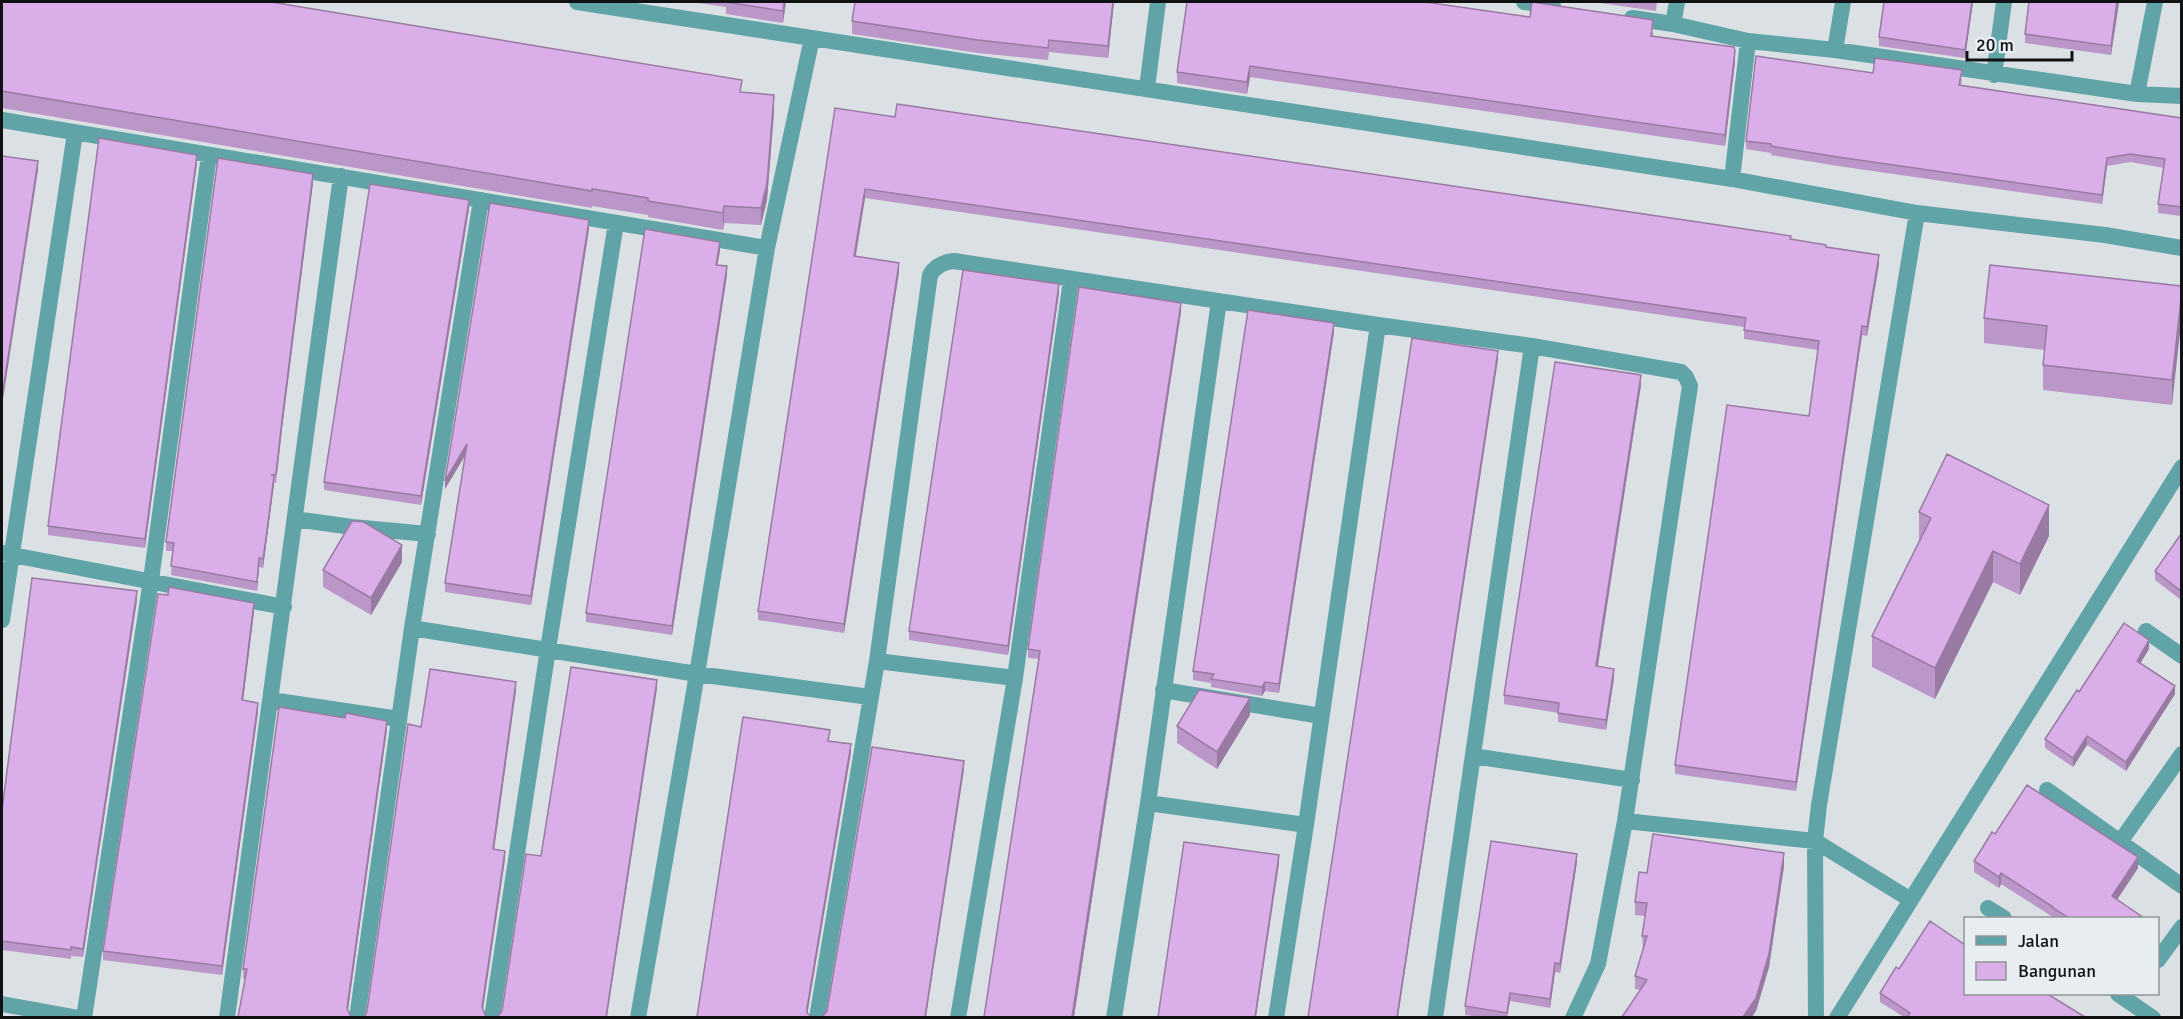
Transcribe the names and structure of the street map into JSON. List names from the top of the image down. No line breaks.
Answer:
{"legend":["Jalan","Bangunan"],"scale_bar":"20 m"}
